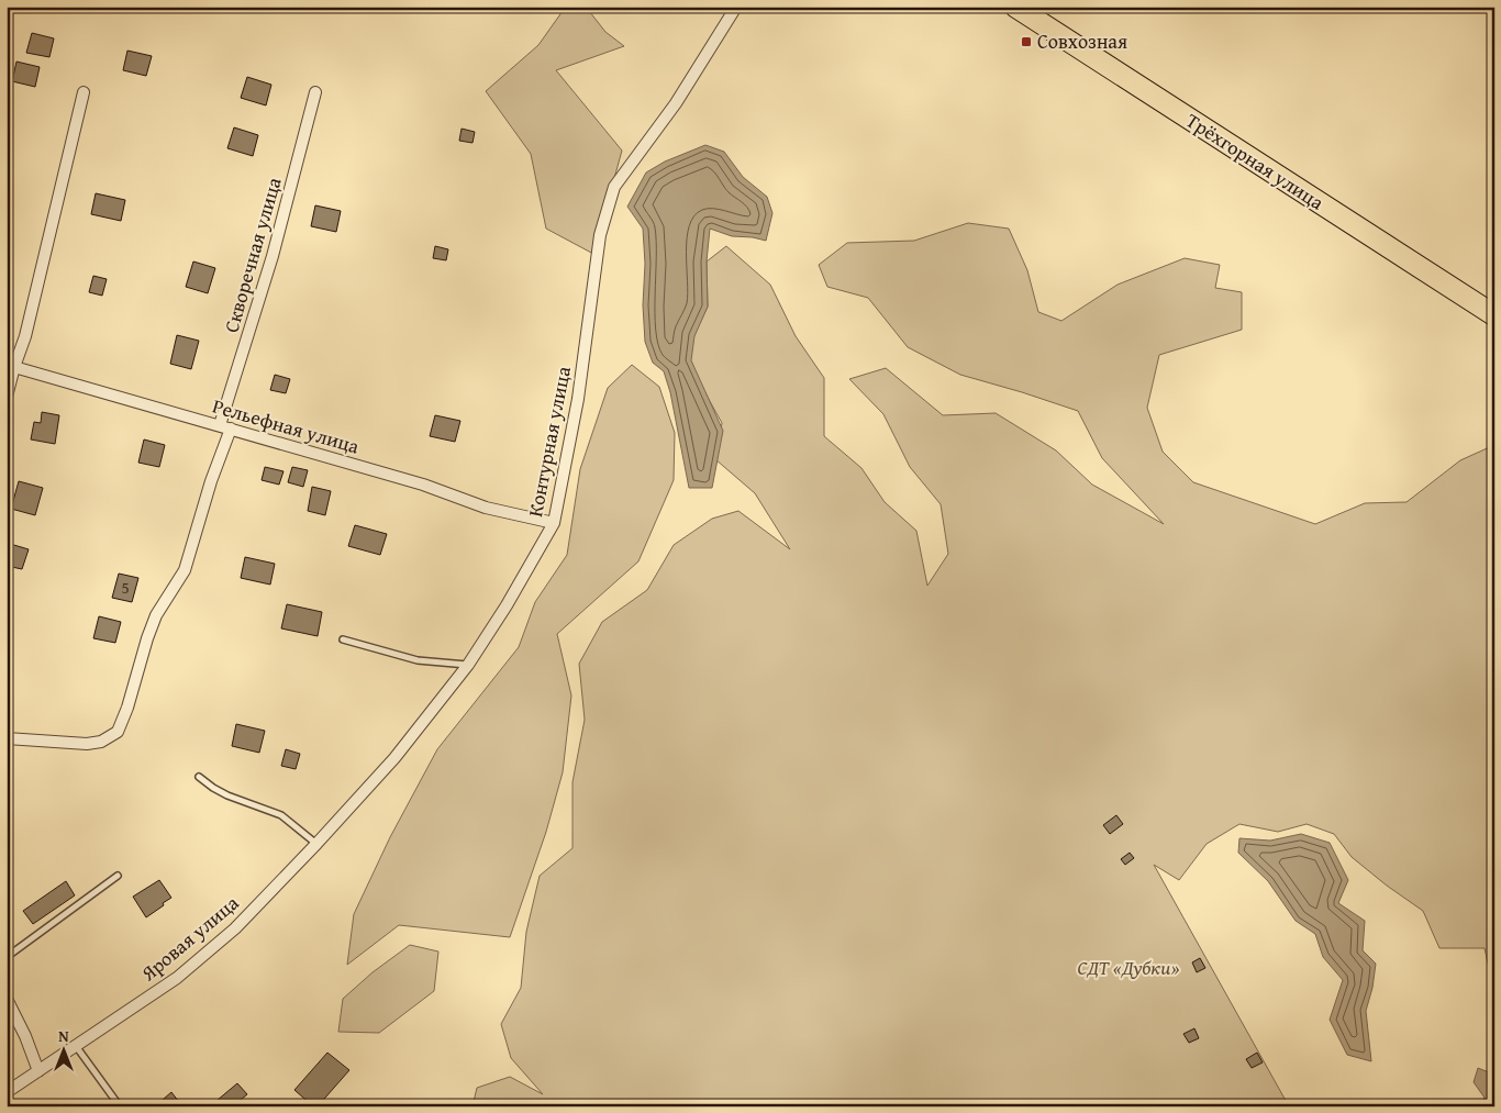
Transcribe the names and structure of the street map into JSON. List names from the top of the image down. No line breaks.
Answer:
{"streets":{"highway":["Трёхгорная улица"],"street":["Скворечная улица","Рельефная улица","Контурная улица","Яровая улица"]},"crossings":[["Скворечная улица","Рельефная улица"],["Рельефная улица","Контурная улица"],["Контурная улица","Яровая улица"]],"parks":["СДТ «Дубки»"],"places":{"transit":["Совхозная"]},"house_numbers":["5"],"north":"top"}
